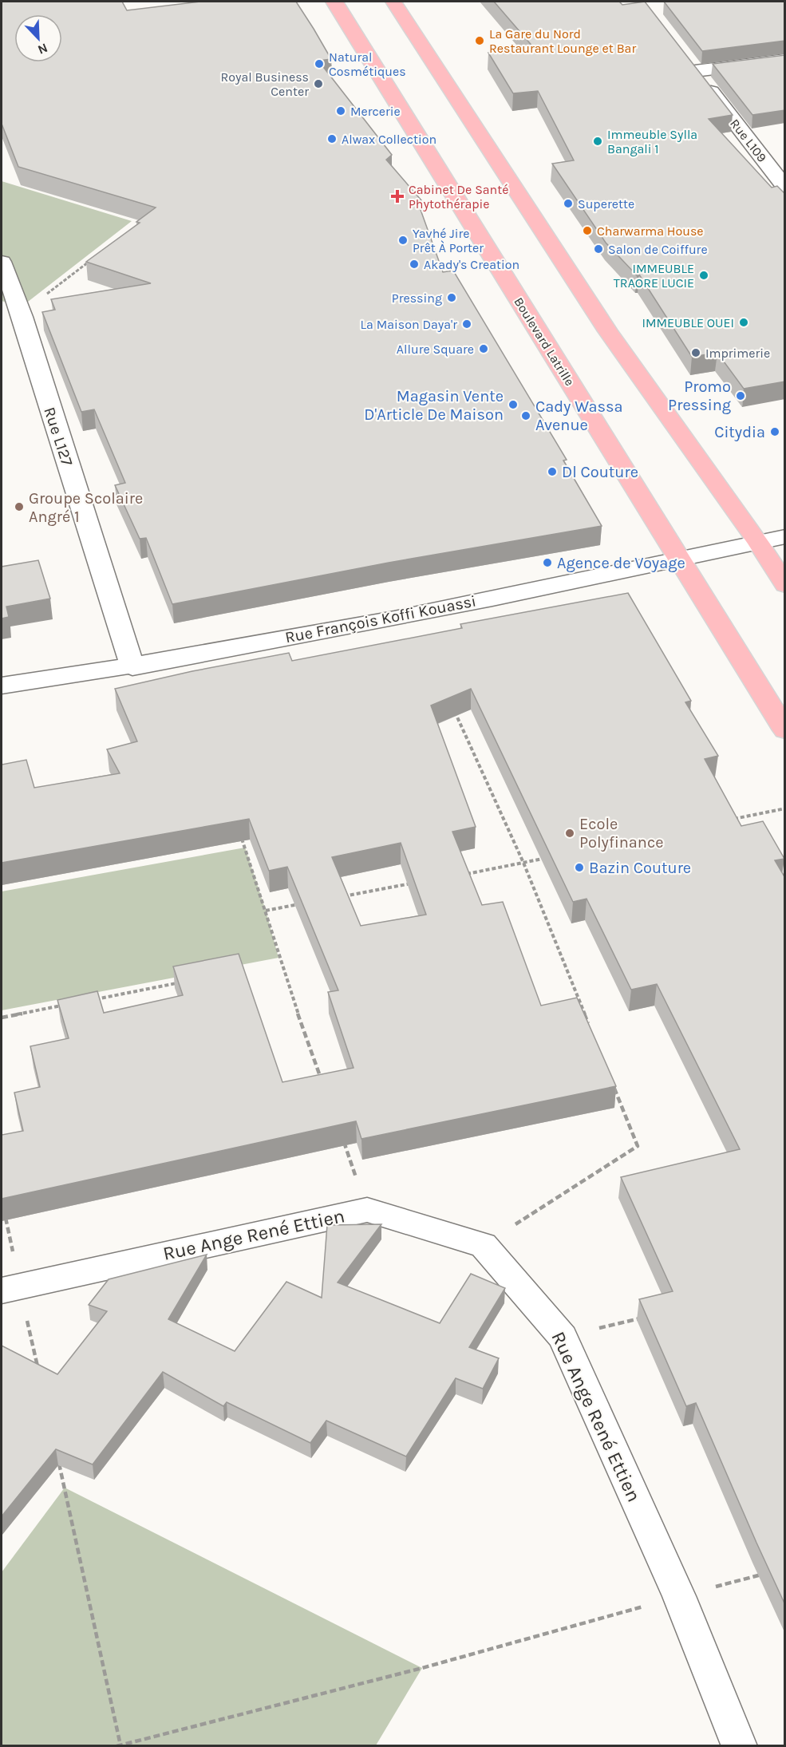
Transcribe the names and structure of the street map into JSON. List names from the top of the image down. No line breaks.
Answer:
{"streets":{"main road":["Boulevard Latrille"],"street":["Rue L109","Rue L127","Rue François Koffi Kouassi","Rue Ange René Ettien"]},"crossings":[["Boulevard Latrille","Rue François Koffi Kouassi"],["Rue L127","Rue François Koffi Kouassi"]],"places":{"other":["La Gare du Nord Restaurant Lounge et Bar","Natural Cosmétiques","Royal Business Center","Mercerie","Alwax Collection","Immeuble Sylla Bangali 1","Superette","Charwarma House","Yavhé Jire Prêt À Porter","Salon de Coiffure","Akady's Creation","IMMEUBLE TRAORE LUCIE","Pressing","IMMEUBLE OUEI","La Maison Daya'r","Allure Square","Imprimerie","Promo Pressing","Magasin Vente D'Article De Maison","Cady Wassa Avenue","Citydia","Dl Couture","Groupe Scolaire Angré 1","Agence de Voyage","Ecole Polyfinance","Bazin Couture"],"health":["Cabinet De Santé Phytothérapie"]},"north":"bottom right"}
